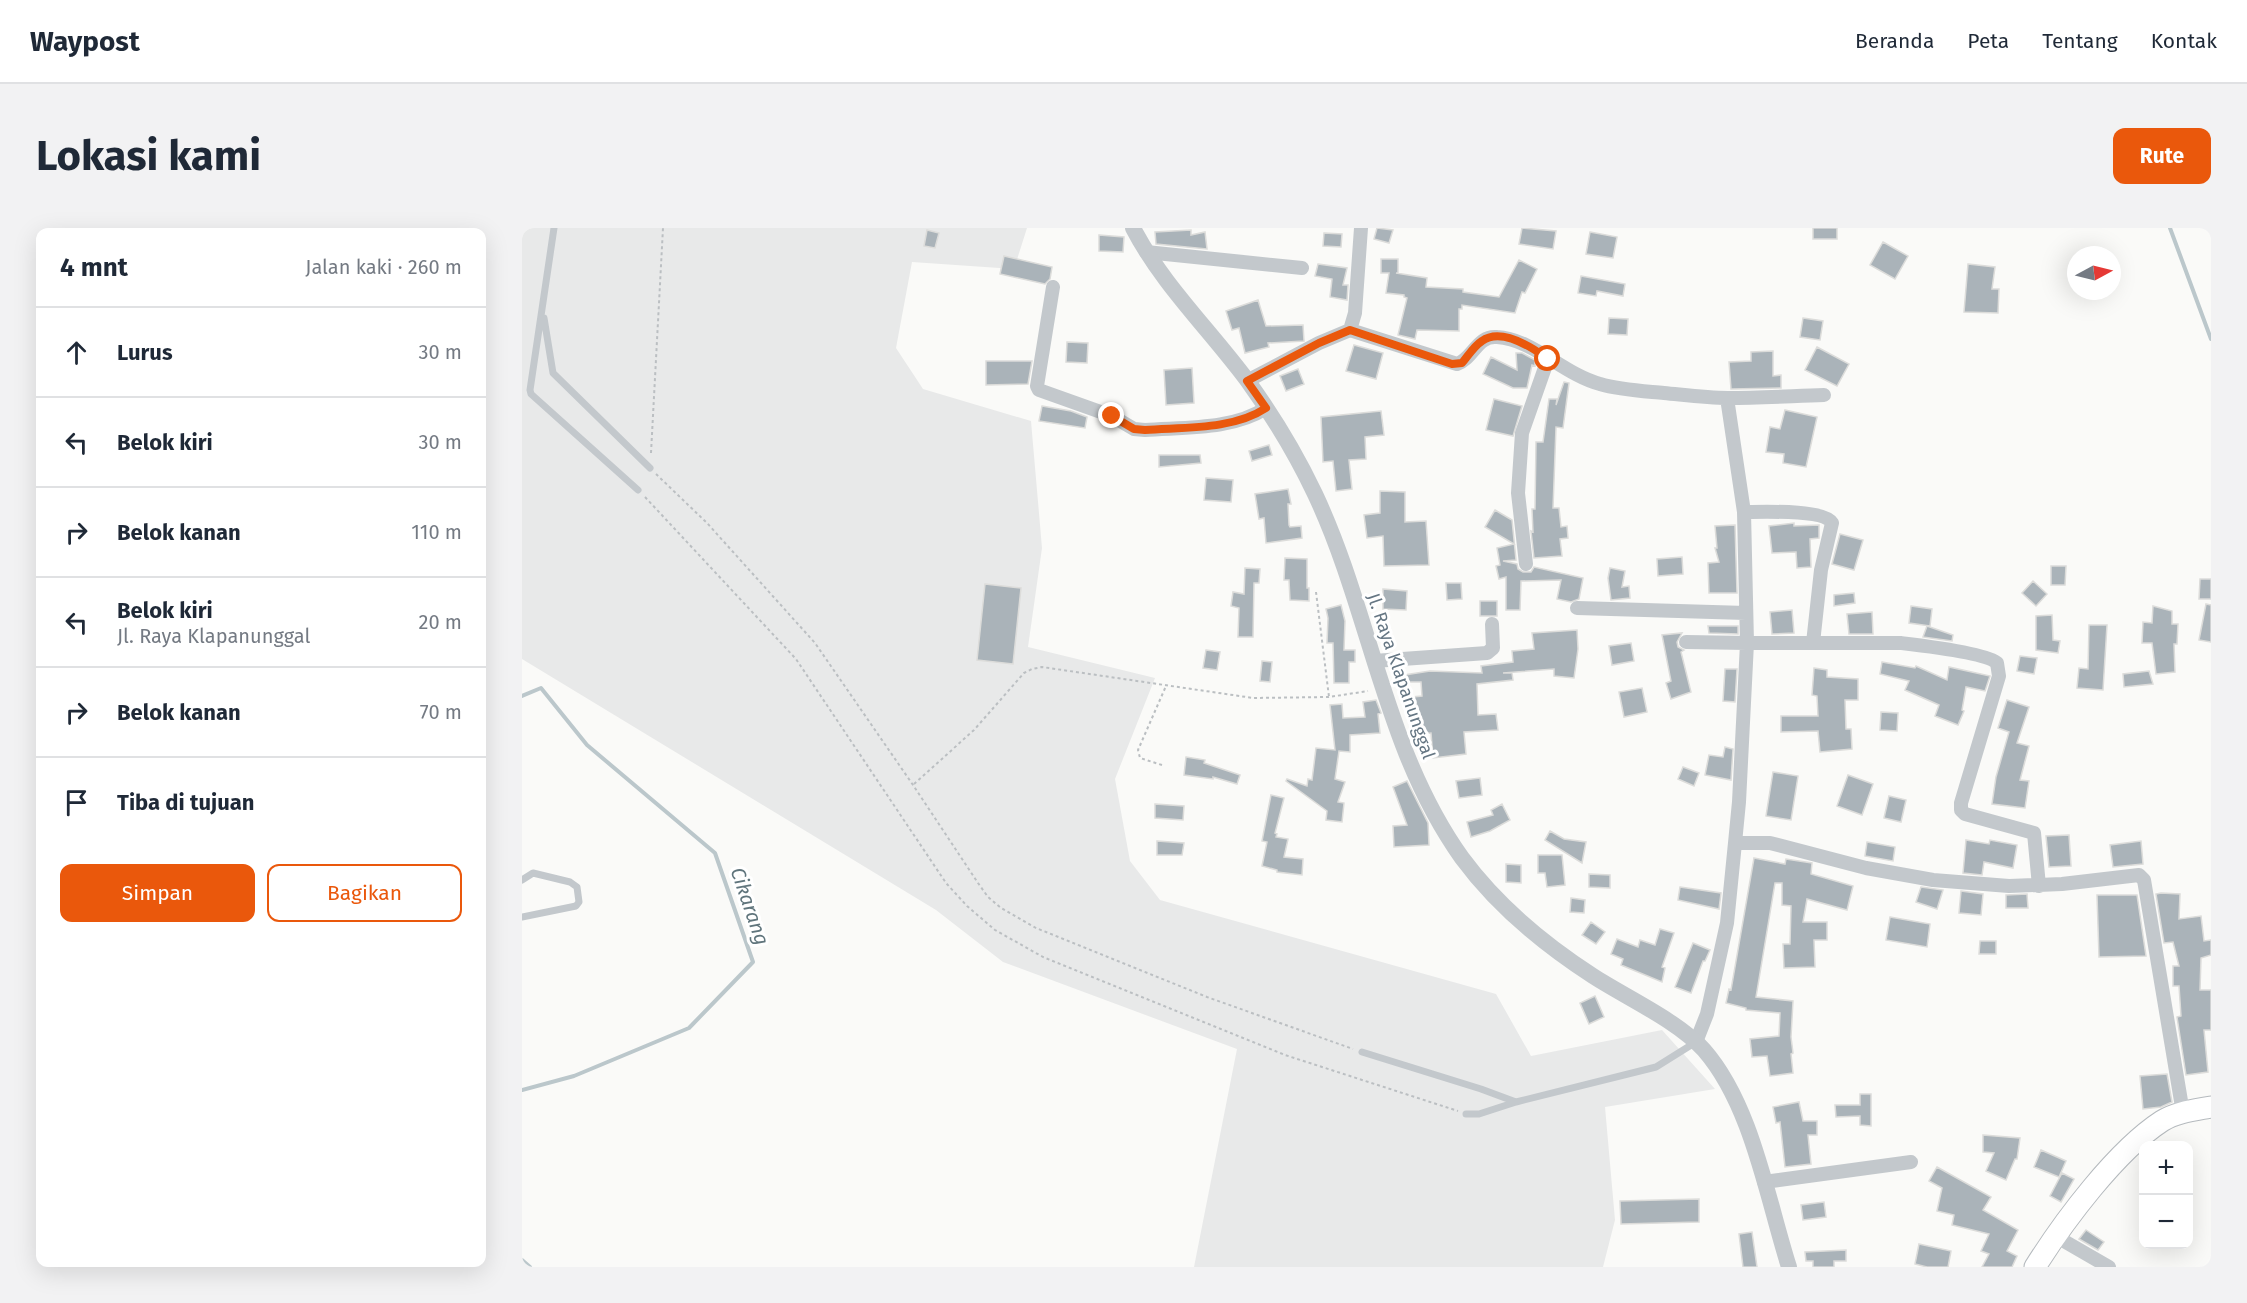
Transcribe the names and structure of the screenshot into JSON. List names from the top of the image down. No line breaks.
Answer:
{"streets":{"street":["Jl. Raya Klapanunggal"]},"water":["Cikarang"],"north":"right","page":{"header":"Waypost","nav":["Beranda","Peta","Tentang","Kontak"],"buttons":["Rute",["Simpan","Bagikan"]],"title":"Lokasi kami","heading":["4 mnt","Jalan kaki · 260 m"],"list":[["Lurus","30 m"],["Belok kiri","30 m"],["Belok kanan","110 m"],["Belok kiri","Jl. Raya Klapanunggal","20 m"],["Belok kanan","70 m"],"Tiba di tujuan"],"map_buttons":["+","−"]}}
